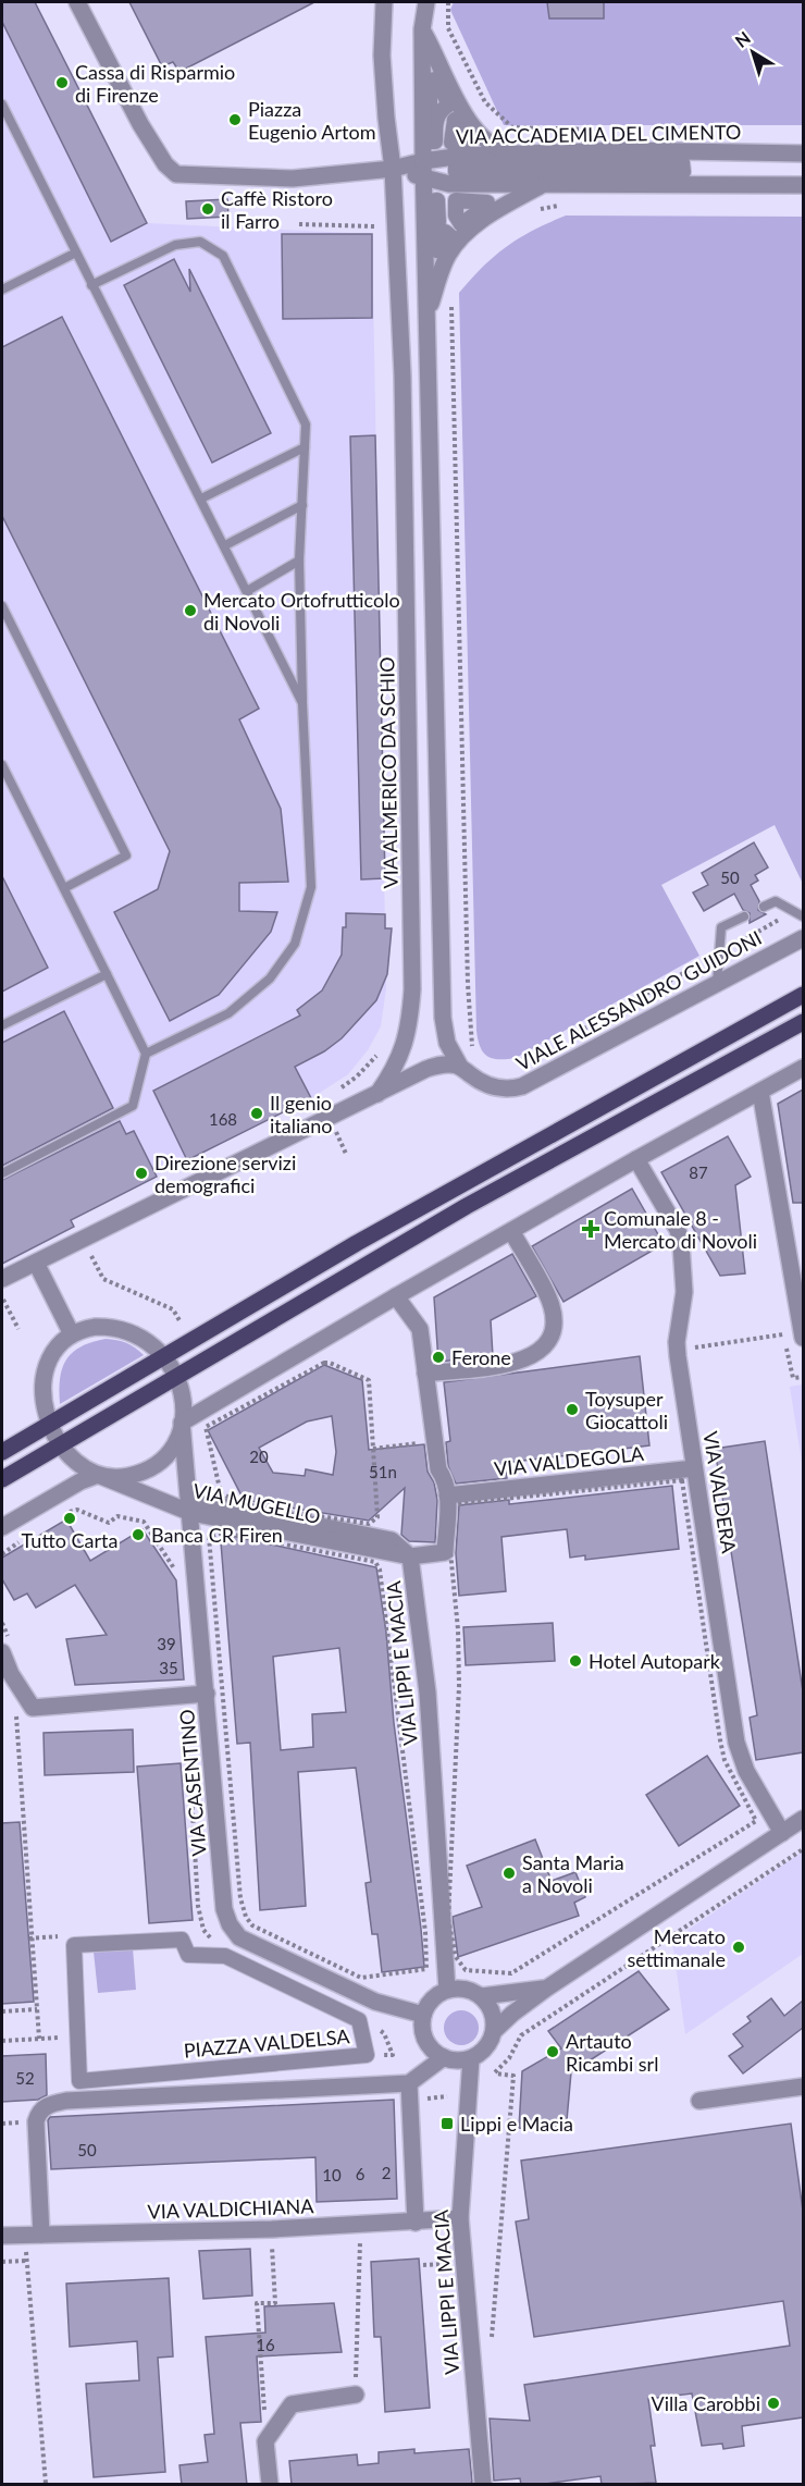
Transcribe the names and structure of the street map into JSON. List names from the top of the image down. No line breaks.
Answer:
{"streets":{"street":["VIA ACCADEMIA DEL CIMENTO","VIA ALMERICO DA SCHIO","VIALE ALESSANDRO GUIDONI","VIA VALDEGOLA","VIA VALDERA","VIA MUGELLO","VIA LIPPI E MACIA","VIA CASENTINO","PIAZZA VALDELSA","VIA VALDICHIANA"]},"crossings":[["VIA ACCADEMIA DEL CIMENTO","VIA ALMERICO DA SCHIO"],["VIA VALDEGOLA","VIA VALDERA"],["VIA VALDEGOLA","VIA LIPPI E MACIA"],["VIA MUGELLO","VIA LIPPI E MACIA"],["VIA MUGELLO","VIA CASENTINO"],["VIA LIPPI E MACIA","VIA CASENTINO"],["VIA LIPPI E MACIA","VIA VALDICHIANA"]],"places":{"other":["Cassa di Risparmio di Firenze","Piazza Eugenio Artom","Caffè Ristoro il Farro","Mercato Ortofrutticolo di Novoli","Il genio italiano","Direzione servizi demografici","Ferone","Toysuper Giocattoli","Tutto Carta","Banca CR Firen","Hotel Autopark","Santa Maria a Novoli","Mercato settimanale","Artauto Ricambi srl","Villa Carobbi"],"health":["Comunale 8 - Mercato di Novoli"],"transit":["Lippi e Macia"]},"house_numbers":["50","168","87","20","51n","39","35","52","50","2","6","10","16"],"north":"top left"}
